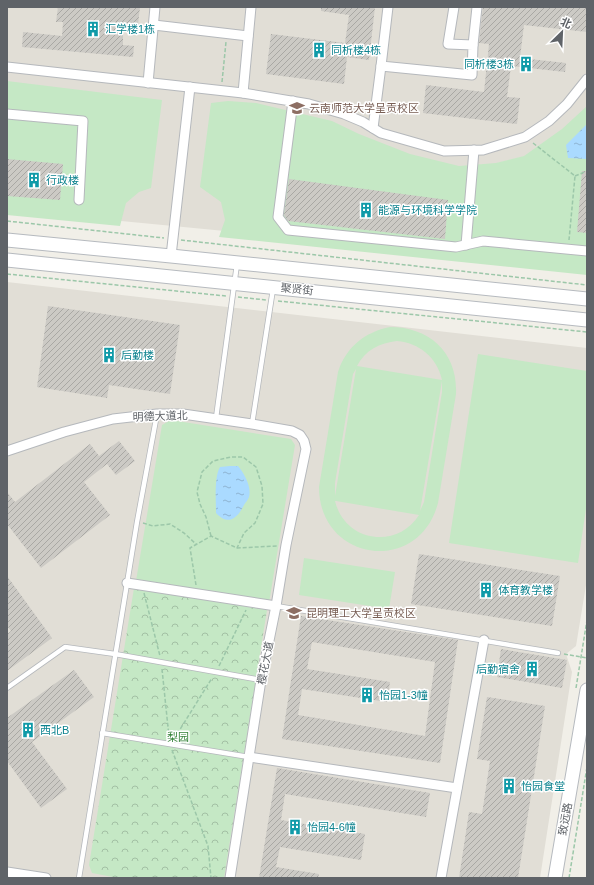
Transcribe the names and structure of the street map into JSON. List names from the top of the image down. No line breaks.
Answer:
{"streets":{"main road":["聚贤街","致远路"],"street":["明德大道北","樱花大道"]},"crossings":[["明德大道北","樱花大道"]],"parks":["梨园"],"places":{"building":["汇学楼1栋","同析楼4栋","同析楼3栋","行政楼","能源与环境科学学院","后勤楼","体育教学楼","后勤宿舍","怡园1-3幢","西北B","怡园食堂","怡园4-6幢"],"school or university":["云南师范大学呈贡校区","昆明理工大学呈贡校区"]},"north":"top right"}
